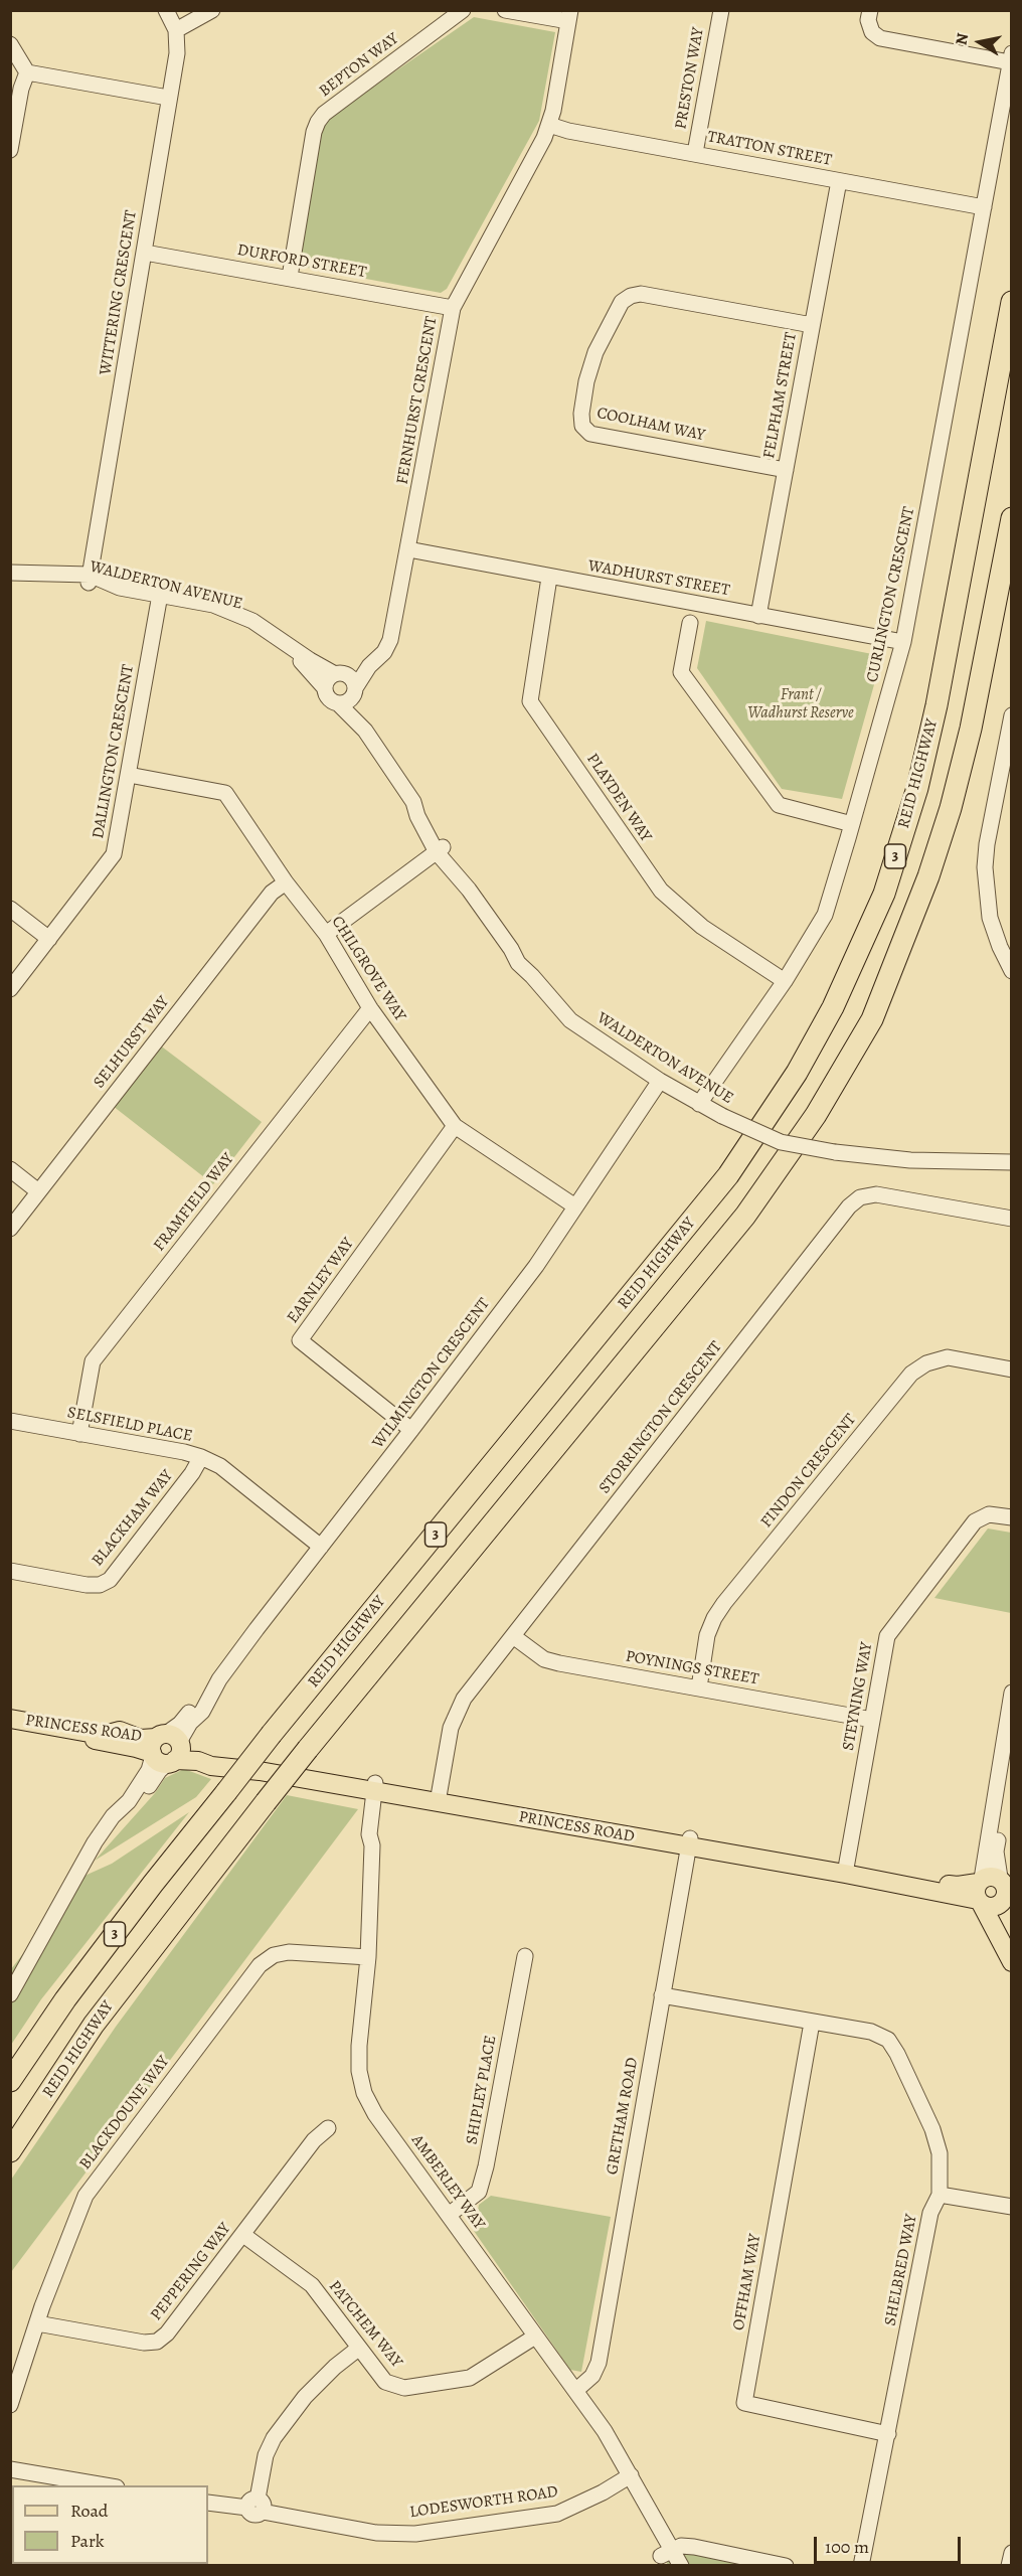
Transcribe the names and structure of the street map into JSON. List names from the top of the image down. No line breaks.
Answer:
{"streets":{"highway":["REID HIGHWAY","3"],"main road":["PRINCESS ROAD"],"street":["BEPTON WAY","PRESTON WAY","TRATTON STREET","DURFORD STREET","WITTERING CRESCENT","FELPHAM STREET","FERNHURST CRESCENT","COOLHAM WAY","WADHURST STREET","WALDERTON AVENUE","CURLINGTON CRESCENT","DALLINGTON CRESCENT","PLAYDEN WAY","CHILGROVE WAY","SELHURST WAY","FRAMFIELD WAY","EARNLEY WAY","WILMINGTON CRESCENT","STORRINGTON CRESCENT","SELSFIELD PLACE","FINDON CRESCENT","BLACKHAM WAY","POYNINGS STREET","STEYNING WAY","SHIPLEY PLACE","BLACKDOUNE WAY","GRETHAM ROAD","AMBERLEY WAY","SHELBRED WAY","PEPPERING WAY","OFFHAM WAY","PATCHEM WAY","LODESWORTH ROAD"]},"crossings":[["BEPTON WAY","DURFORD STREET"],["PRESTON WAY","TRATTON STREET"],["TRATTON STREET","FELPHAM STREET"],["TRATTON STREET","FERNHURST CRESCENT"],["TRATTON STREET","CURLINGTON CRESCENT"],["DURFORD STREET","WITTERING CRESCENT"],["DURFORD STREET","FERNHURST CRESCENT"],["WITTERING CRESCENT","WALDERTON AVENUE"],["FELPHAM STREET","COOLHAM WAY"],["FELPHAM STREET","WADHURST STREET"],["FERNHURST CRESCENT","WADHURST STREET"],["FERNHURST CRESCENT","WALDERTON AVENUE"],["WADHURST STREET","CURLINGTON CRESCENT"],["WADHURST STREET","PLAYDEN WAY"],["WALDERTON AVENUE","CURLINGTON CRESCENT"],["WALDERTON AVENUE","DALLINGTON CRESCENT"],["WALDERTON AVENUE","WILMINGTON CRESCENT"],["CURLINGTON CRESCENT","PLAYDEN WAY"],["DALLINGTON CRESCENT","CHILGROVE WAY"],["CHILGROVE WAY","SELHURST WAY"],["CHILGROVE WAY","FRAMFIELD WAY"],["CHILGROVE WAY","EARNLEY WAY"],["CHILGROVE WAY","WILMINGTON CRESCENT"],["FRAMFIELD WAY","SELSFIELD PLACE"],["EARNLEY WAY","WILMINGTON CRESCENT"],["WILMINGTON CRESCENT","SELSFIELD PLACE"],["WILMINGTON CRESCENT","PRINCESS ROAD"],["STORRINGTON CRESCENT","POYNINGS STREET"],["STORRINGTON CRESCENT","PRINCESS ROAD"],["SELSFIELD PLACE","BLACKHAM WAY"],["FINDON CRESCENT","POYNINGS STREET"],["POYNINGS STREET","STEYNING WAY"],["STEYNING WAY","PRINCESS ROAD"],["PRINCESS ROAD","GRETHAM ROAD"],["PRINCESS ROAD","AMBERLEY WAY"],["SHIPLEY PLACE","AMBERLEY WAY"],["BLACKDOUNE WAY","AMBERLEY WAY"],["BLACKDOUNE WAY","PEPPERING WAY"],["GRETHAM ROAD","AMBERLEY WAY"],["GRETHAM ROAD","SHELBRED WAY"],["AMBERLEY WAY","PATCHEM WAY"],["AMBERLEY WAY","LODESWORTH ROAD"],["SHELBRED WAY","OFFHAM WAY"],["PEPPERING WAY","PATCHEM WAY"]],"parks":["Frant / Wadhurst Reserve"],"legend":["Road","Park"],"scale_bar":"100 m","north":"left"}
